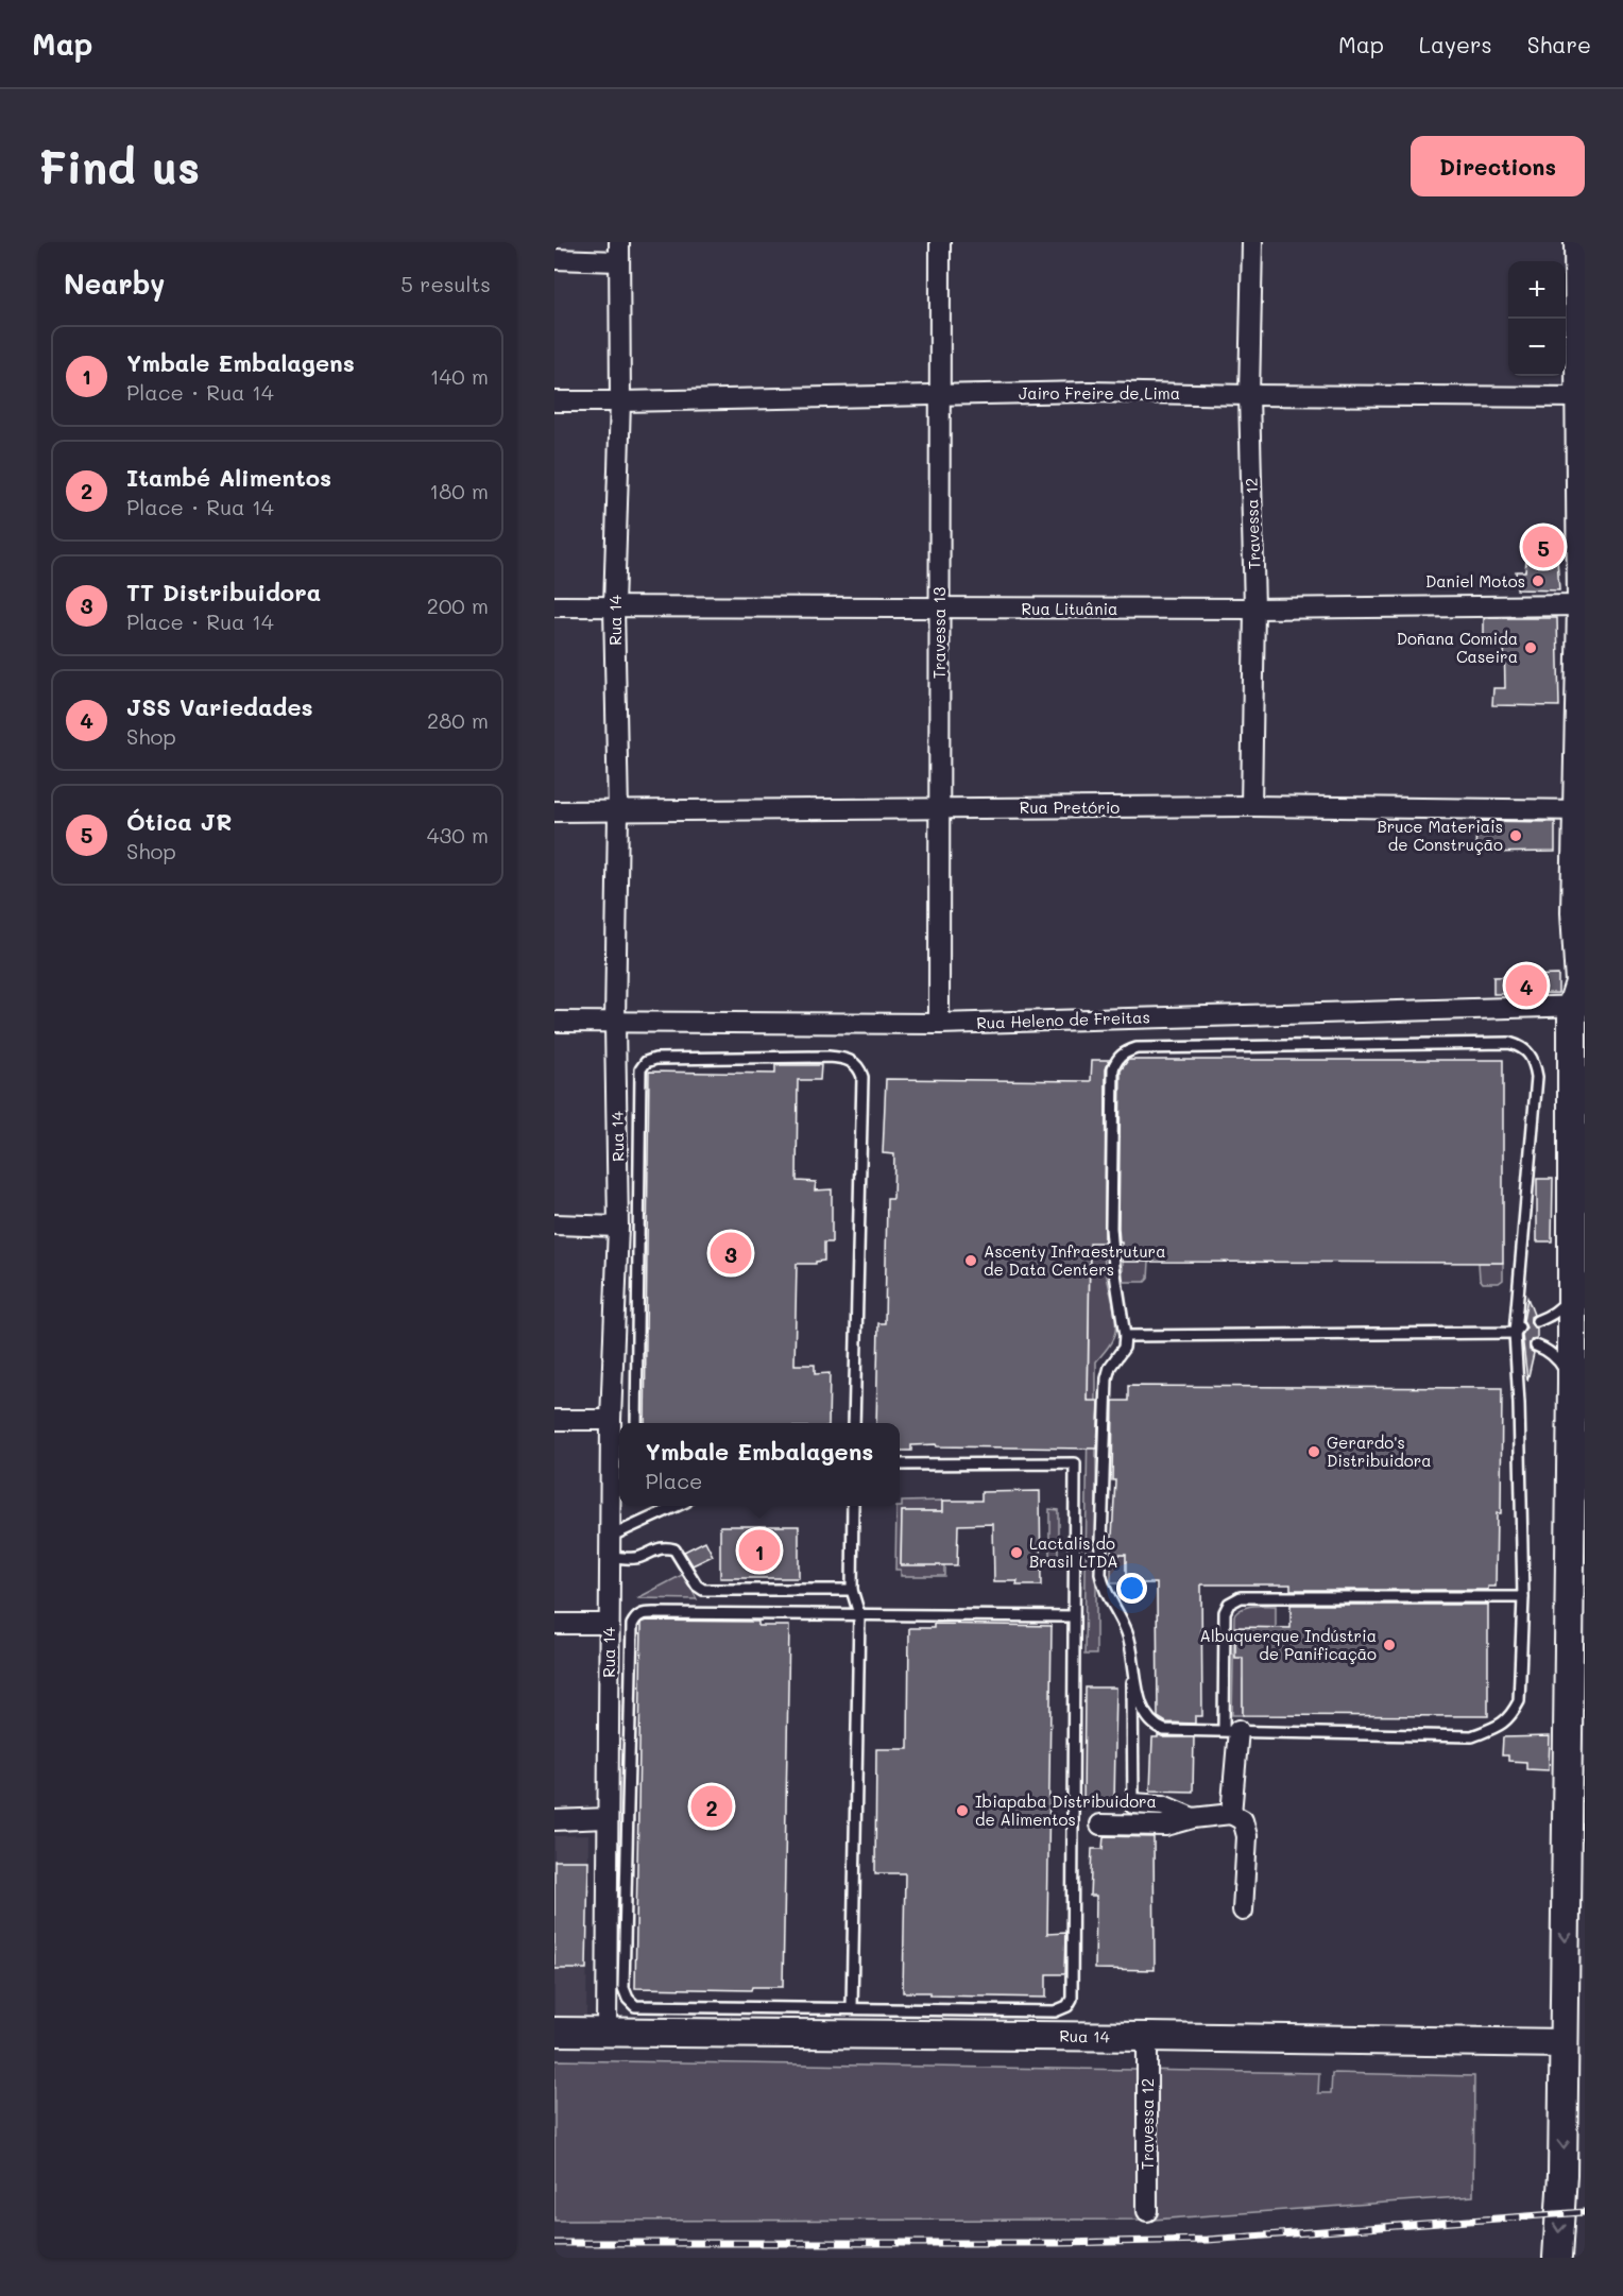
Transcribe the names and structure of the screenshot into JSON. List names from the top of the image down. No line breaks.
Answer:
{"streets":{"main road":["Rua 14"],"street":["Jairo Freire de Lima","Travessa 12","Rua Lituânia","Travessa 13","Rua Pretório","Rua Heleno de Freitas"]},"crossings":[["Jairo Freire de Lima","Travessa 12"],["Jairo Freire de Lima","Rua 14"],["Jairo Freire de Lima","Travessa 13"],["Travessa 12","Rua Lituânia"],["Travessa 12","Rua 14"],["Travessa 12","Rua Pretório"],["Rua Lituânia","Rua 14"],["Rua Lituânia","Travessa 13"],["Rua 14","Rua Pretório"],["Rua 14","Rua Heleno de Freitas"],["Travessa 13","Rua Pretório"],["Travessa 13","Rua Heleno de Freitas"]],"places":["Daniel Motos","Doñana Comida Caseira","Bruce Materiais de Construção","Ascenty Infraestrutura de Data Centers","Gerardo's Distribuidora","Lactalis do Brasil LTDA","Albuquerque Indústria de Panificação","Ibiapaba Distribuidora de Alimentos"],"page":{"header":"Map","nav":["Map","Layers","Share"],"buttons":"Directions","title":"Find us","heading":["Nearby","5 results"],"map_buttons":["+","−"],"list":[{"mark":"1","name":"Ymbale Embalagens","note":"Place · Rua 14","value":"140 m"},{"mark":"2","name":"Itambé Alimentos","note":"Place · Rua 14","value":"180 m"},{"mark":"3","name":"TT Distribuidora","note":"Place · Rua 14","value":"200 m"},{"mark":"4","name":"JSS Variedades","note":"Shop","value":"280 m"},{"mark":"5","name":"Ótica JR","note":"Shop","value":"430 m"}],"pins":["5","4","3","1","2"],"popup":["Ymbale Embalagens","Place"]}}
